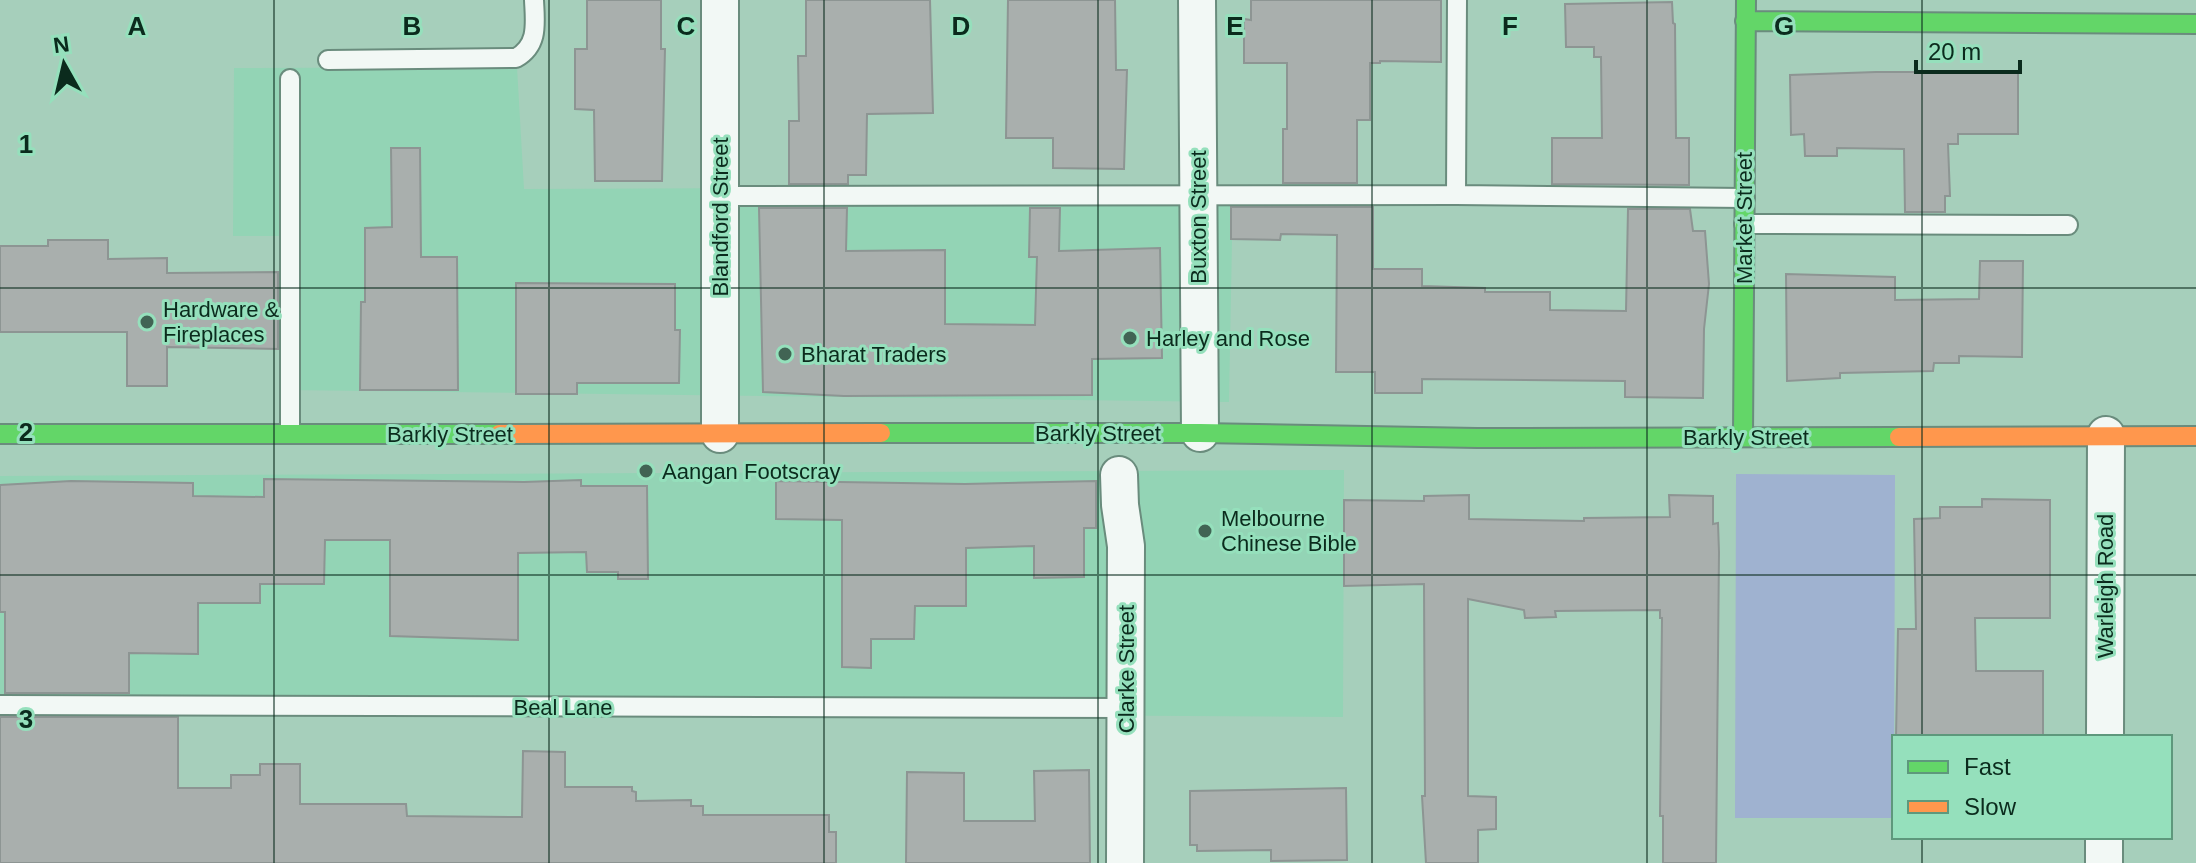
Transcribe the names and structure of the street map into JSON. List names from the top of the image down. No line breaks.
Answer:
{"streets":{"street":["Blandford Street","Buxton Street","Market Street","Barkly Street","Warleigh Road","Clarke Street"],"lane":["Beal Lane"]},"crossings":[["Blandford Street","Barkly Street"],["Buxton Street","Barkly Street"],["Market Street","Barkly Street"],["Barkly Street","Warleigh Road"],["Clarke Street","Beal Lane"]],"places":["Hardware & Fireplaces","Harley and Rose","Bharat Traders","Aangan Footscray","Melbourne Chinese Bible"],"legend":["Fast","Slow"],"scale_bar":"20 m","north":"top","grid":{"columns":["A","B","C","D","E","F","G"],"rows":["1","2","3"]}}
